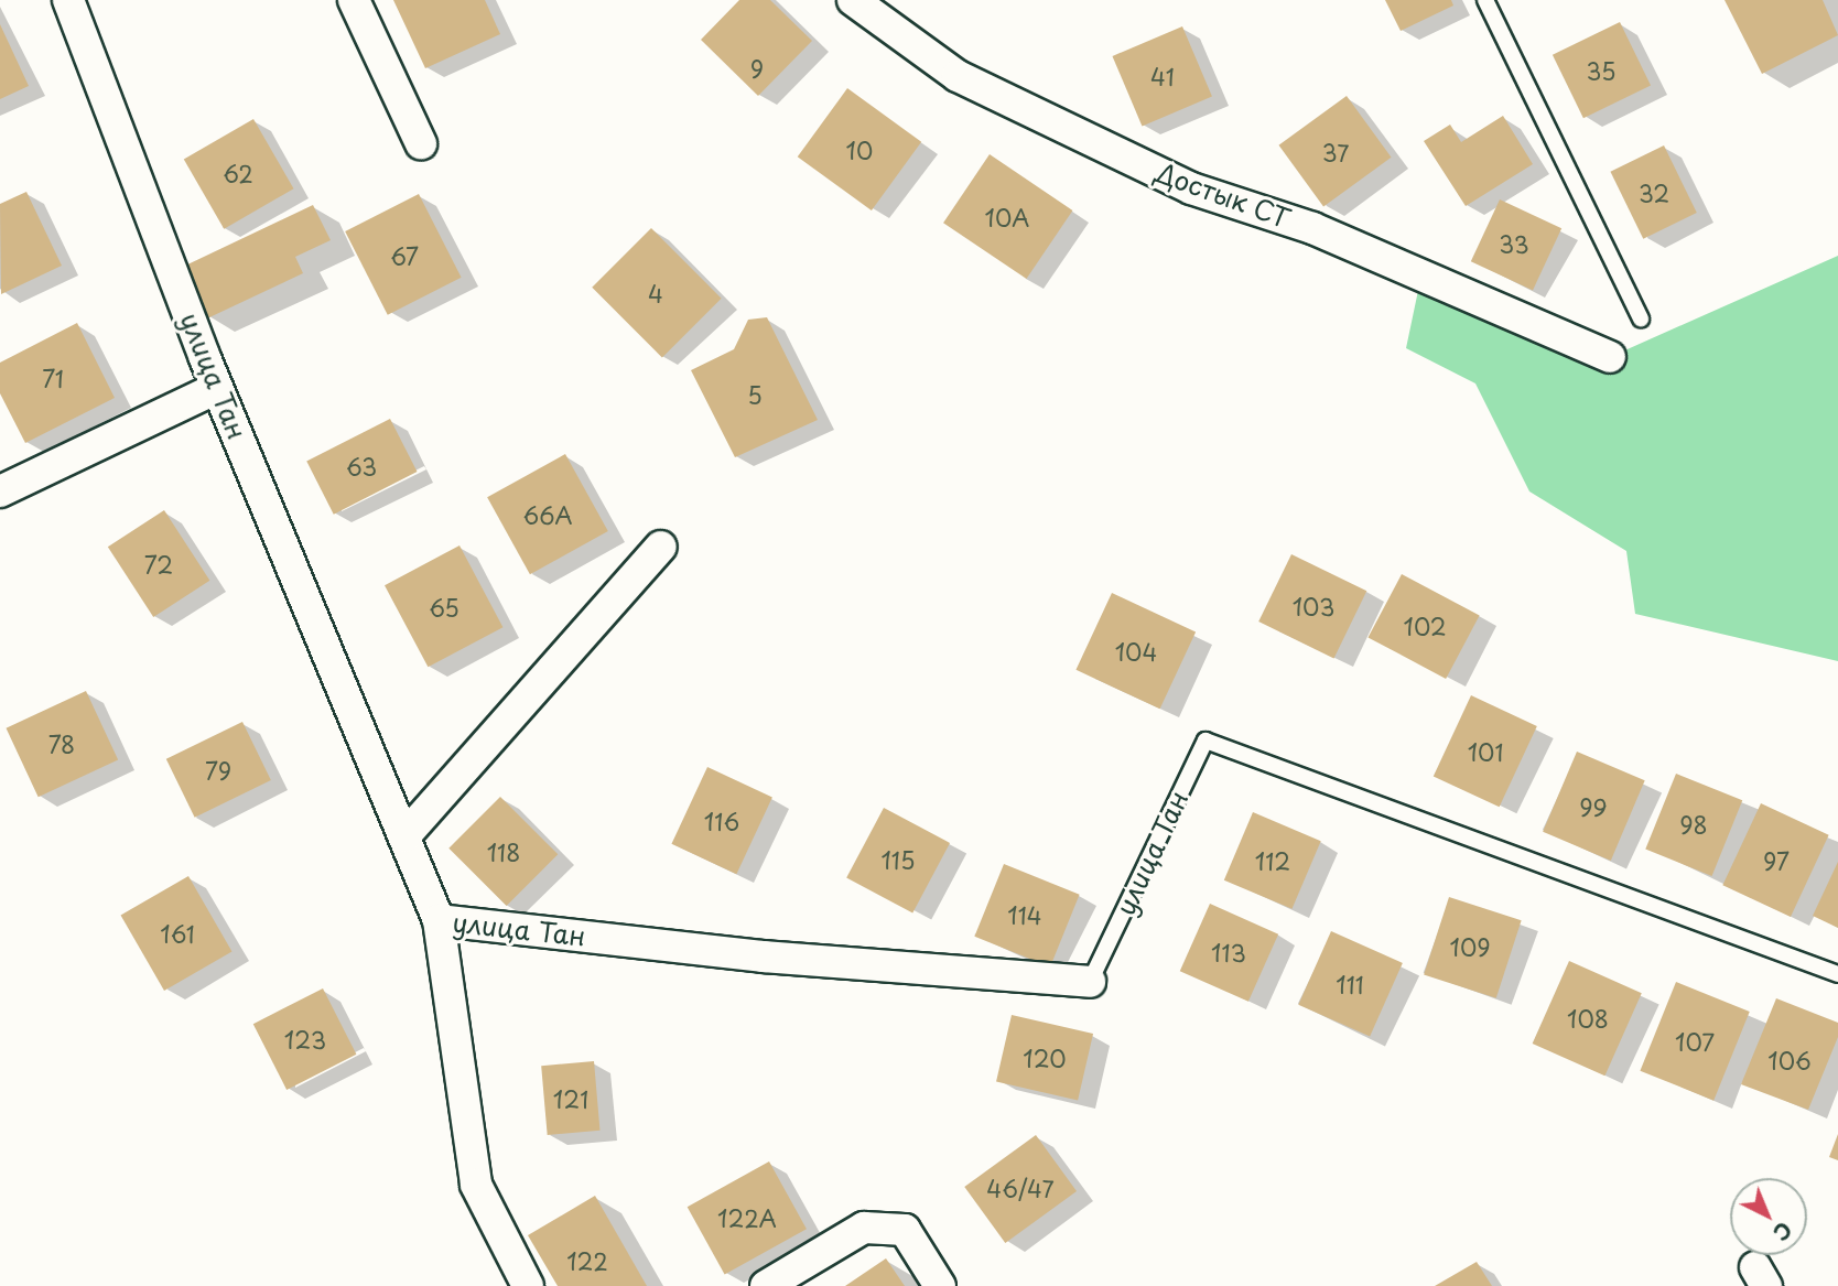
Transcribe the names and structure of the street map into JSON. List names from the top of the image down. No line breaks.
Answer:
{"streets":{"street":["Достык СТ","улица Тан"]},"house_numbers":["9","35","41","10","37","62","32","10А","33","67","4","71","5","63","66А","72","103","65","102","104","78","101","79","99","116","98","118","115","112","97","114","161","109","113","111","108","123","107","120","106","121","46/47","122А","122"],"north":"bottom right"}
